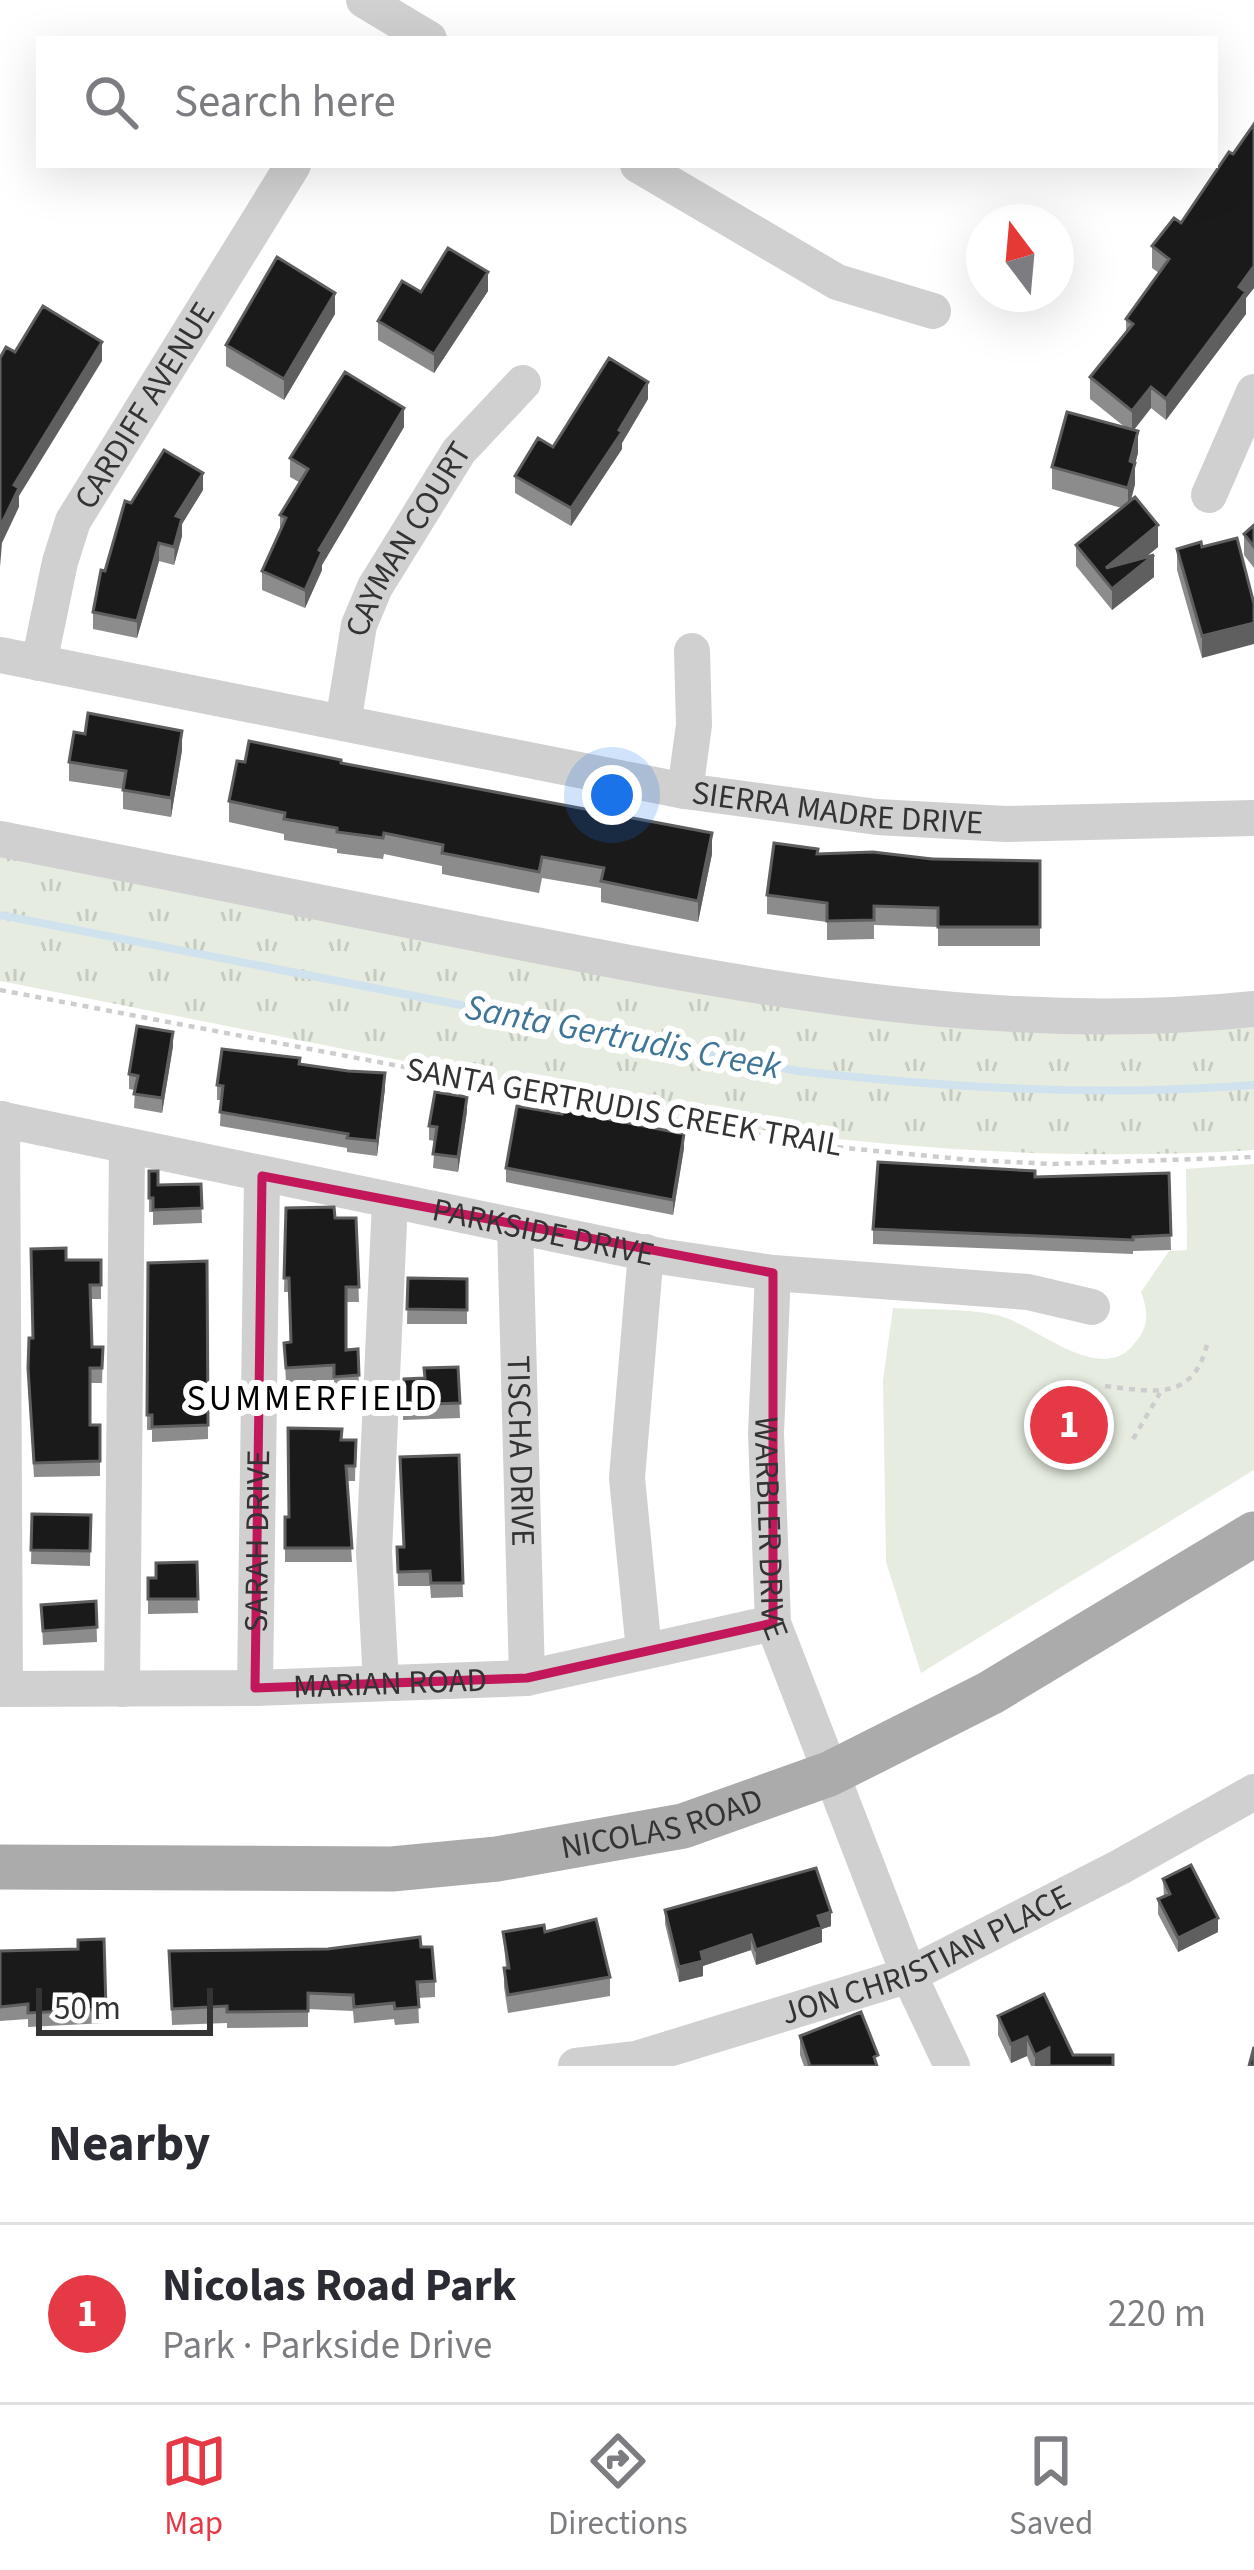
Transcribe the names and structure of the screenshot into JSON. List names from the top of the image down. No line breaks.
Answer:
{"streets":{"main road":["NICOLAS ROAD"],"street":["CARDIFF AVENUE","CAYMAN COURT","SIERRA MADRE DRIVE","PARKSIDE DRIVE","TISCHA DRIVE","WARBLER DRIVE","SARAH DRIVE","MARIAN ROAD","JON CHRISTIAN PLACE"],"path":["SANTA GERTRUDIS CREEK TRAIL"]},"crossings":[["CARDIFF AVENUE","SIERRA MADRE DRIVE"],["CAYMAN COURT","SIERRA MADRE DRIVE"],["PARKSIDE DRIVE","TISCHA DRIVE"],["PARKSIDE DRIVE","WARBLER DRIVE"],["PARKSIDE DRIVE","SARAH DRIVE"],["TISCHA DRIVE","MARIAN ROAD"],["WARBLER DRIVE","MARIAN ROAD"],["WARBLER DRIVE","NICOLAS ROAD"],["WARBLER DRIVE","JON CHRISTIAN PLACE"],["SARAH DRIVE","MARIAN ROAD"]],"districts":["SUMMERFIELD"],"water":["Santa Gertrudis Creek"],"scale_bar":"50 m","north":"top","page":{"search":"Search here","pins":"1","scale":"50 m","heading":"Nearby","list":[{"mark":"1","name":"Nicolas Road Park","note":"Park · Parkside Drive","value":"220 m"}],"nav":["Map","Directions","Saved"]}}
